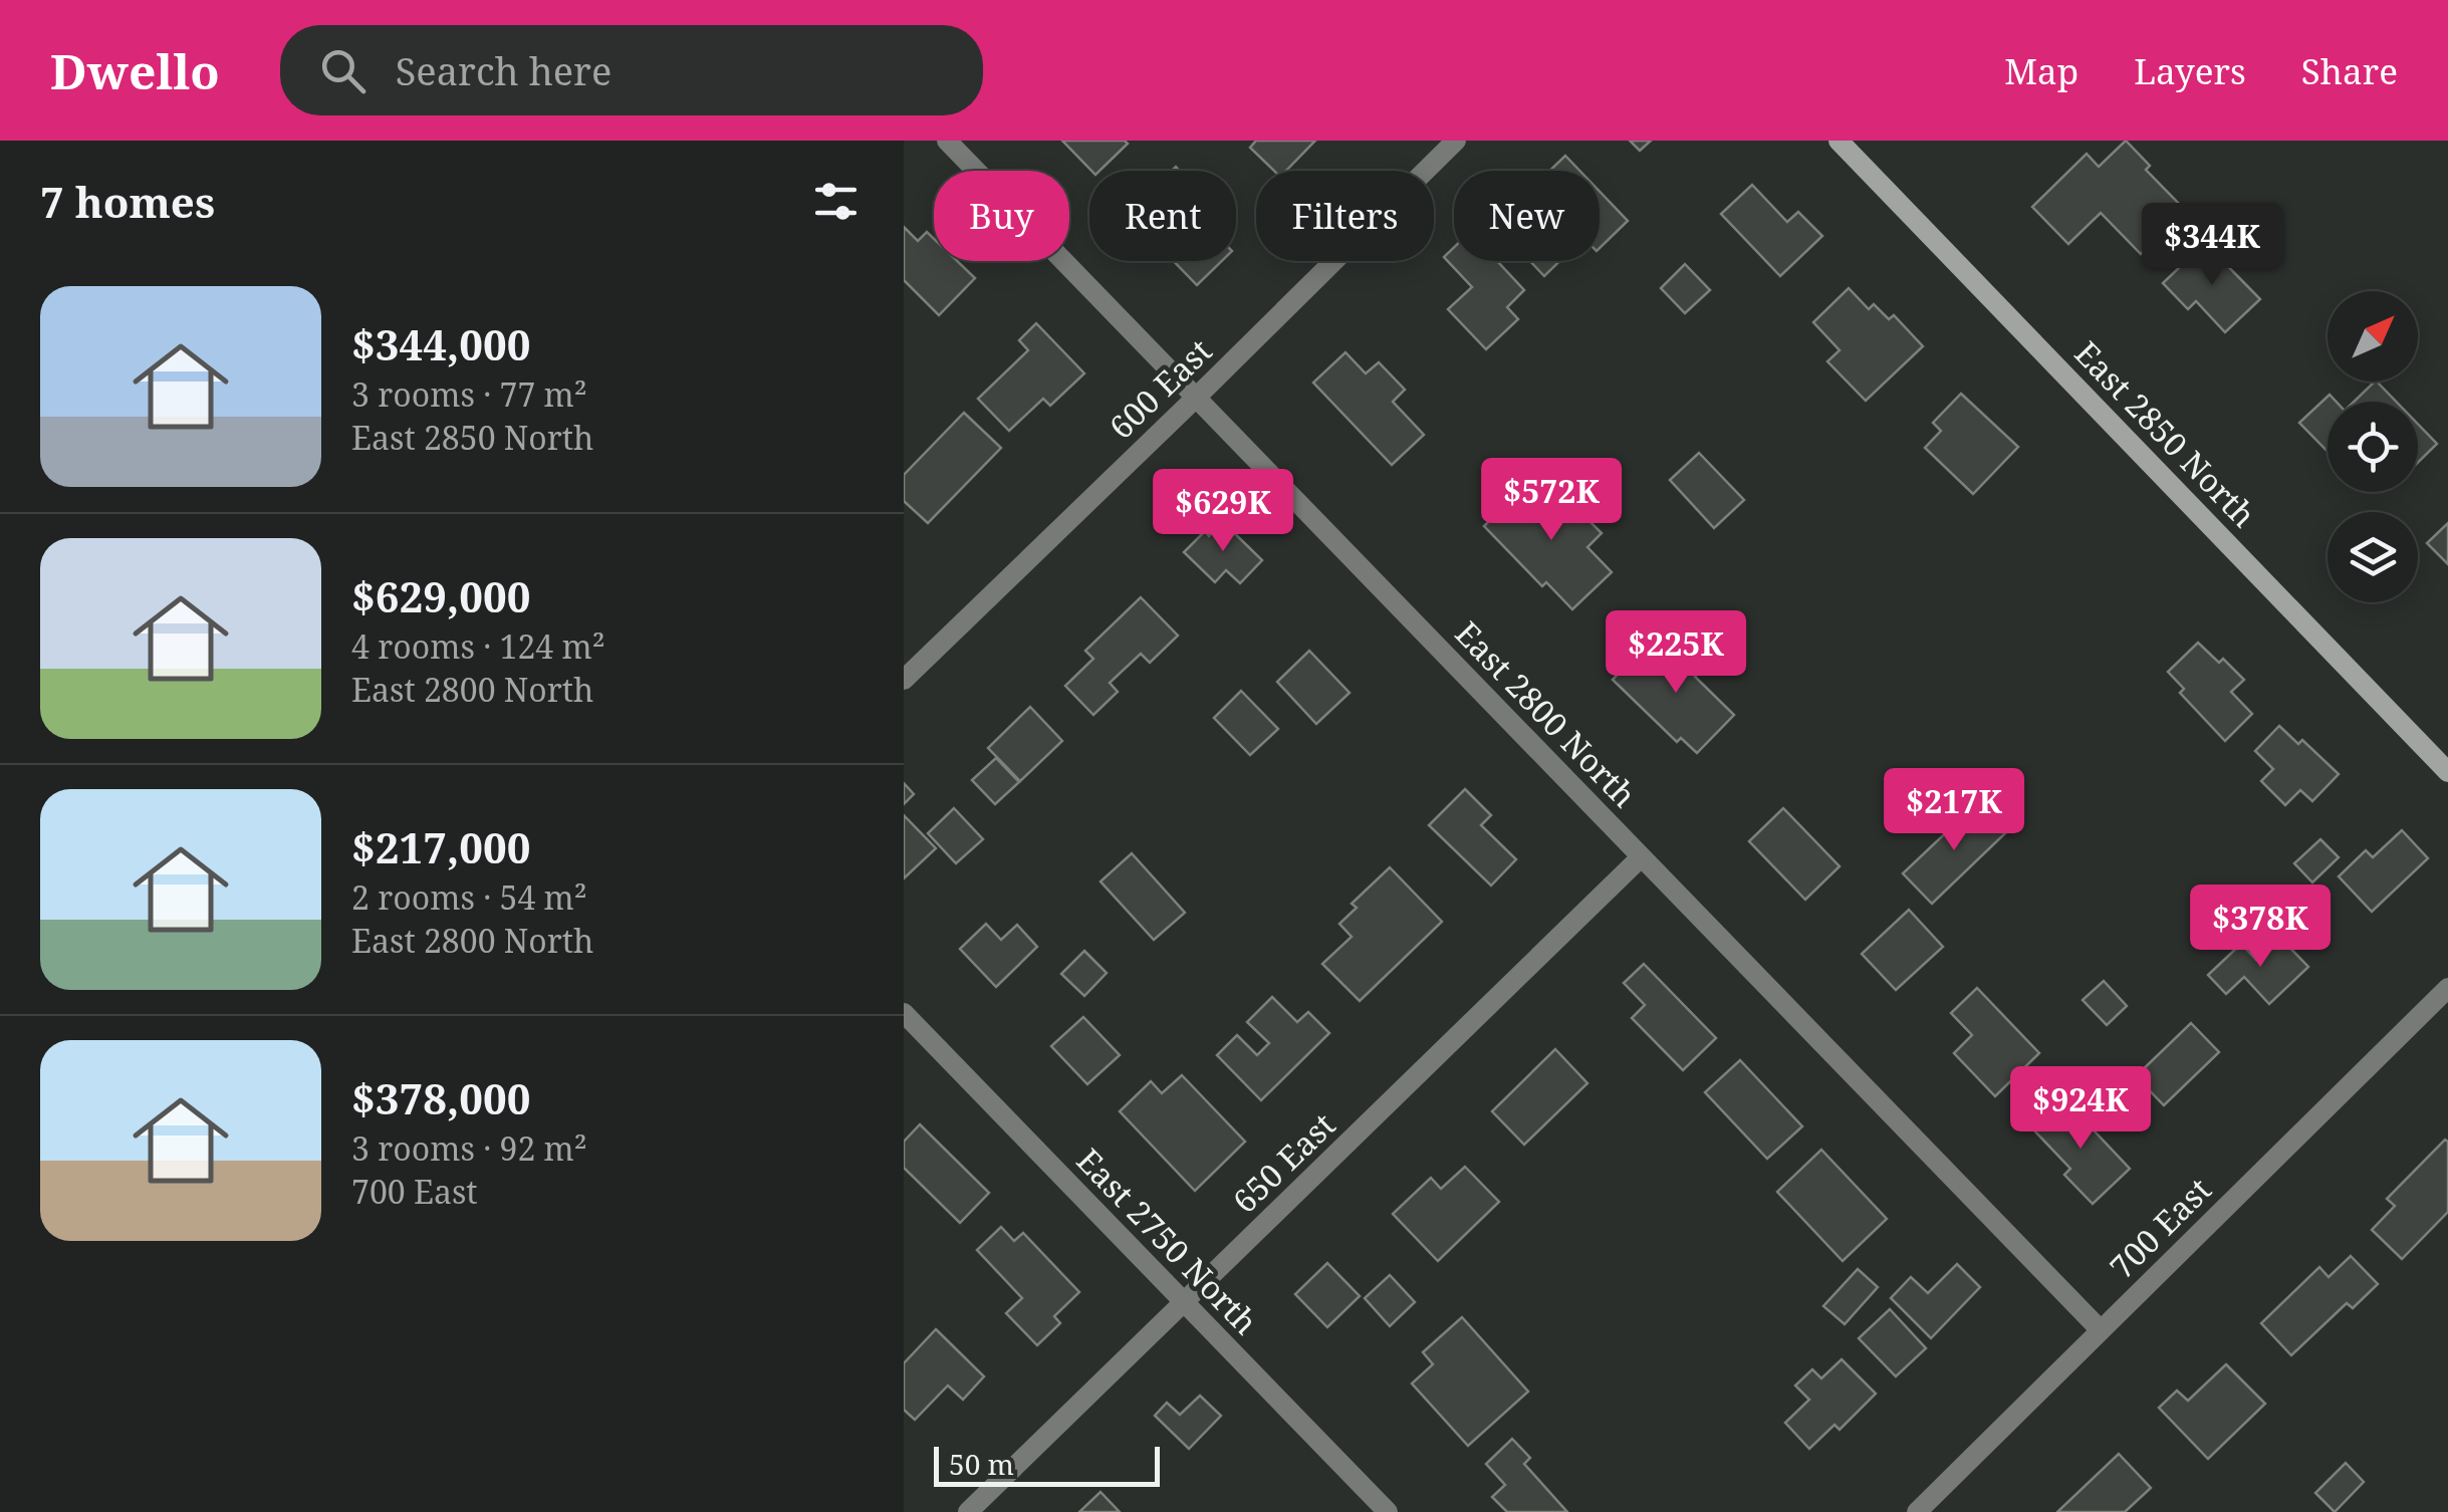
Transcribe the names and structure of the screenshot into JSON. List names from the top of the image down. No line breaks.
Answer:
{"streets":{"street":["600 East","East 2850 North","East 2800 North","650 East","700 East","East 2750 North"]},"crossings":[["600 East","East 2800 North"],["East 2800 North","650 East"],["East 2800 North","700 East"],["650 East","East 2750 North"]],"scale_bar":"50 m","north":"top right","page":{"header":"Dwello","search":"Search here","nav":["Map","Layers","Share"],"heading":"7 homes","chip":["Buy","Rent","Filters","New"],"price":["$344K","$572K","$629K","$225K","$217K","$378K","$924K"],"list":[{"name":"$344,000","note":"3 rooms · 77 m² · East 2850 North"},{"name":"$629,000","note":"4 rooms · 124 m² · East 2800 North"},{"name":"$217,000","note":"2 rooms · 54 m² · East 2800 North"},{"name":"$378,000","note":"3 rooms · 92 m² · 700 East"}],"scale":"50 m"}}
